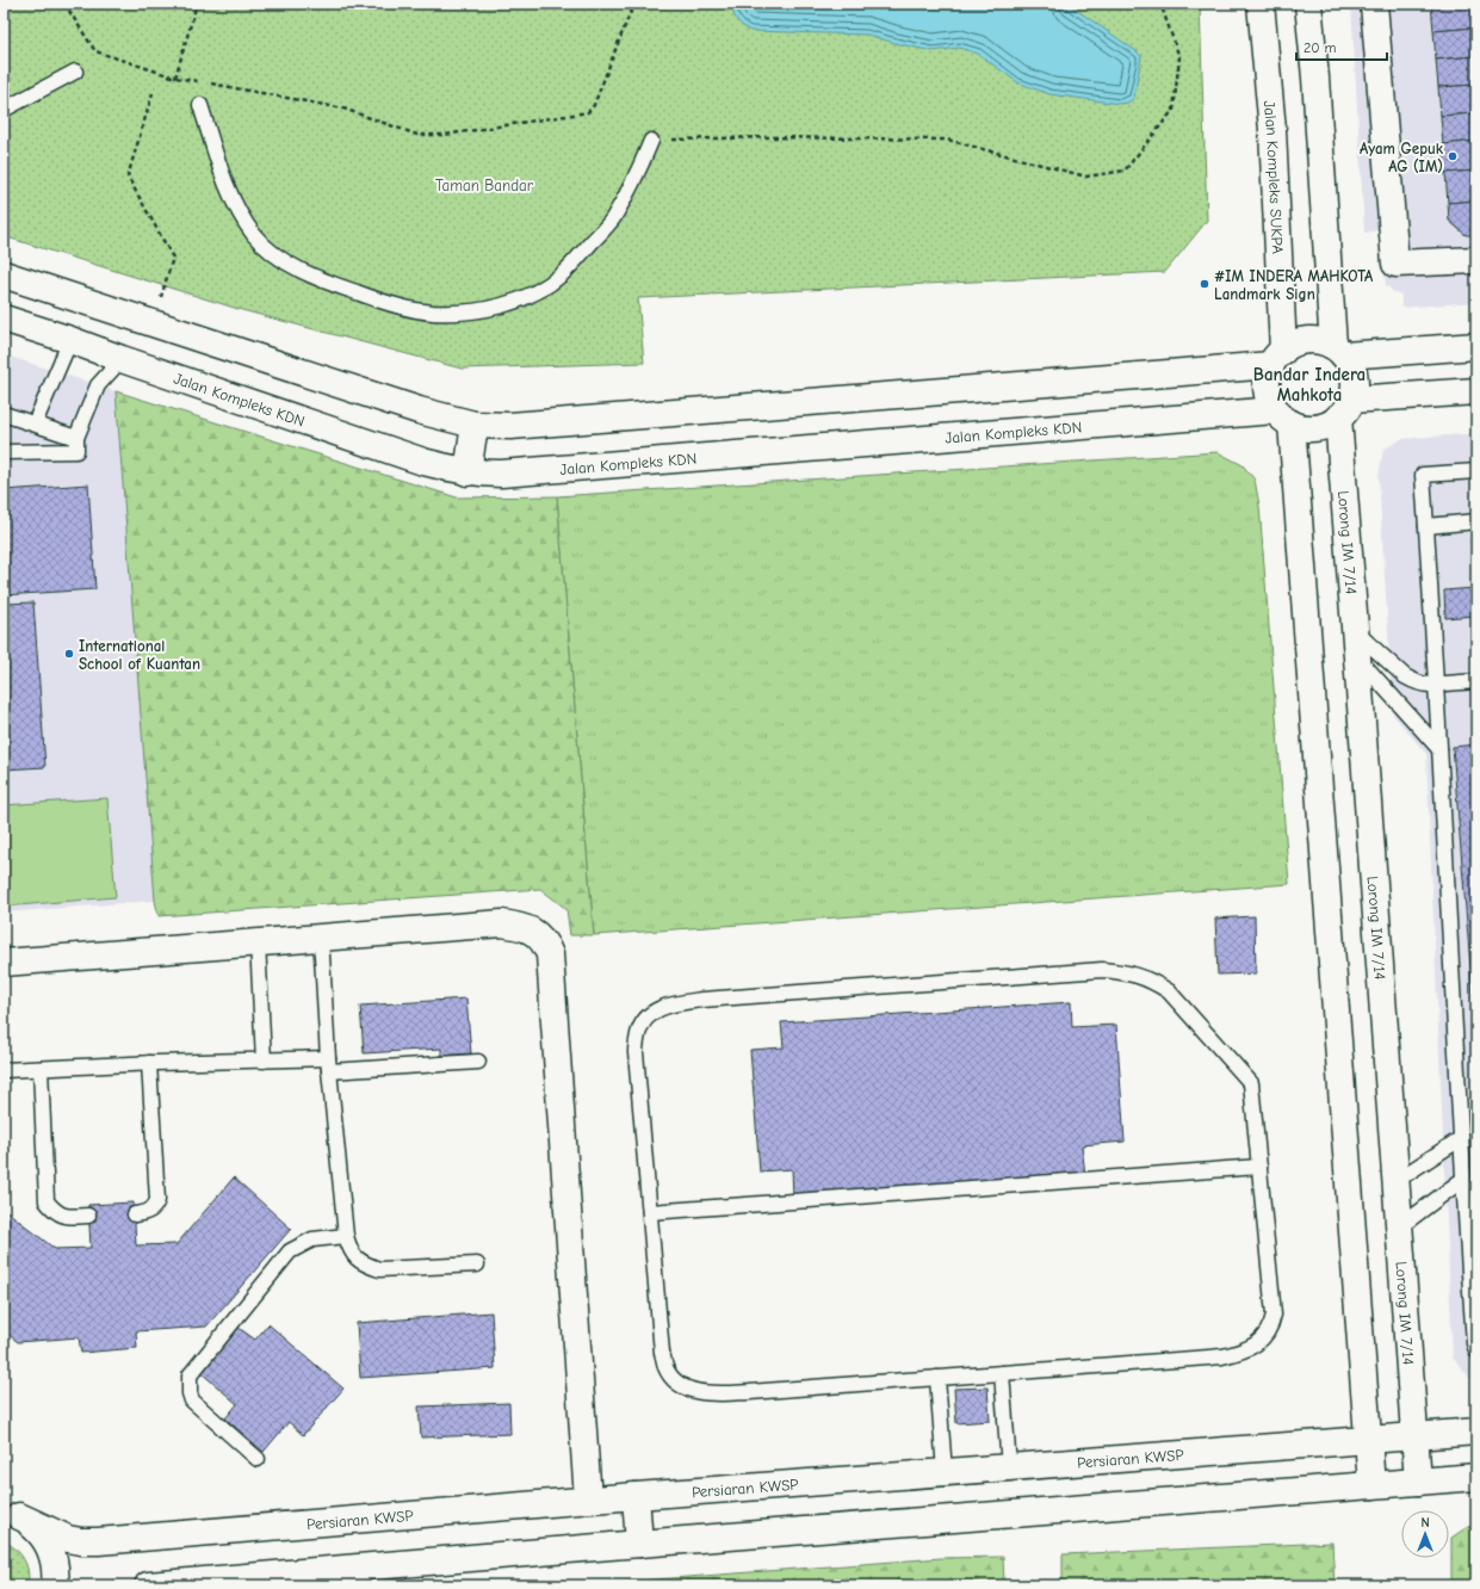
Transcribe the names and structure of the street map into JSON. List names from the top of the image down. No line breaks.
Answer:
{"streets":{"street":["Jalan Kompleks SUKPA","Jalan Kompleks KDN","Lorong IM 7/14","Persiaran KWSP"]},"crossings":[["Jalan Kompleks SUKPA","Jalan Kompleks KDN"],["Jalan Kompleks SUKPA","Lorong IM 7/14"],["Jalan Kompleks KDN","Lorong IM 7/14"],["Lorong IM 7/14","Persiaran KWSP"]],"districts":["Bandar Indera Mahkota"],"parks":["Taman Bandar"],"places":["Ayam Gepuk AG (IM)","#IM INDERA MAHKOTA Landmark Sign","International School of Kuantan"],"scale_bar":"20 m","north":"top"}
